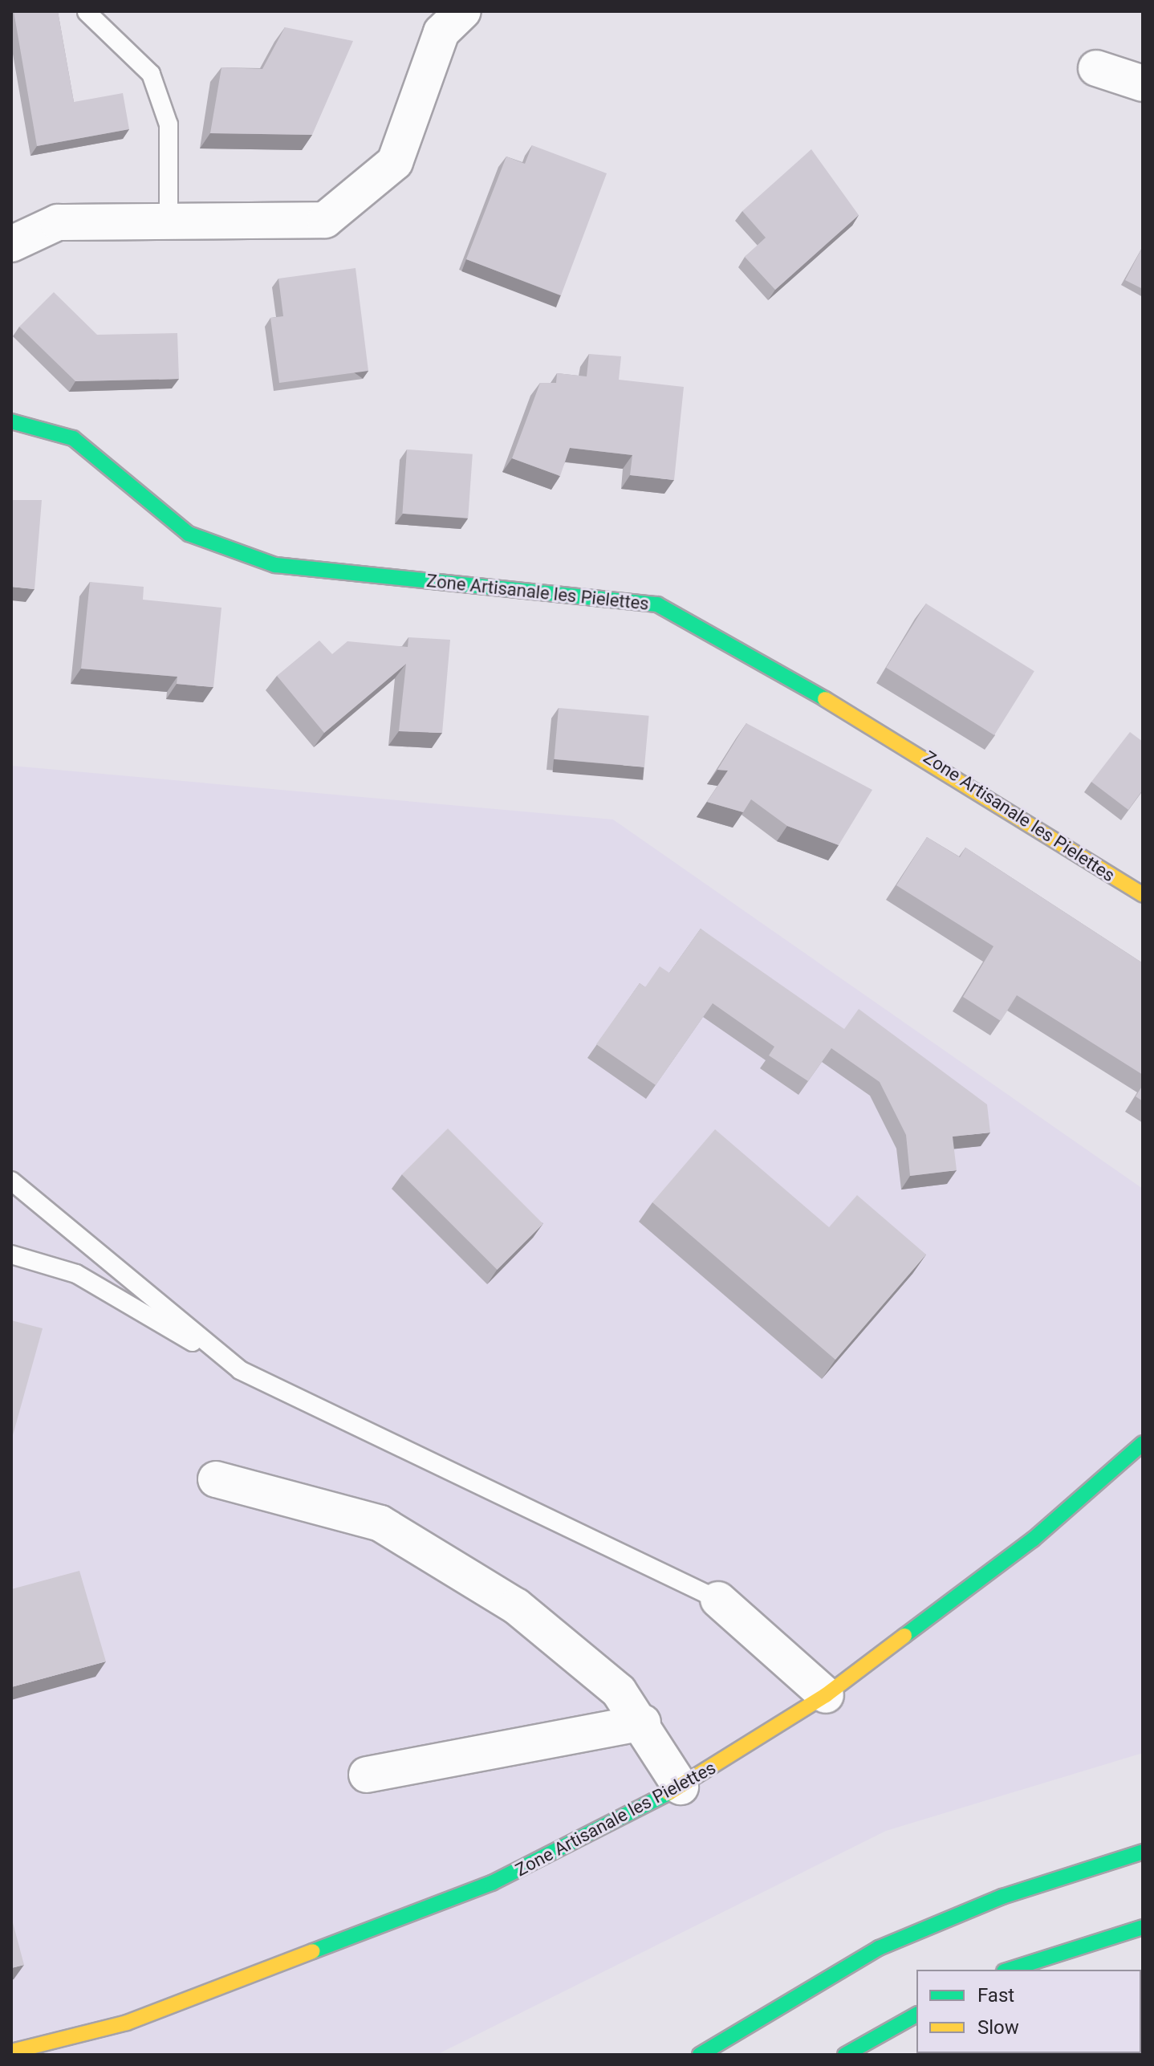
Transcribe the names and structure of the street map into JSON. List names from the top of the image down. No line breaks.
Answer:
{"streets":{"main road":["Zone Artisanale les Pielettes"]},"legend":["Fast","Slow"]}
